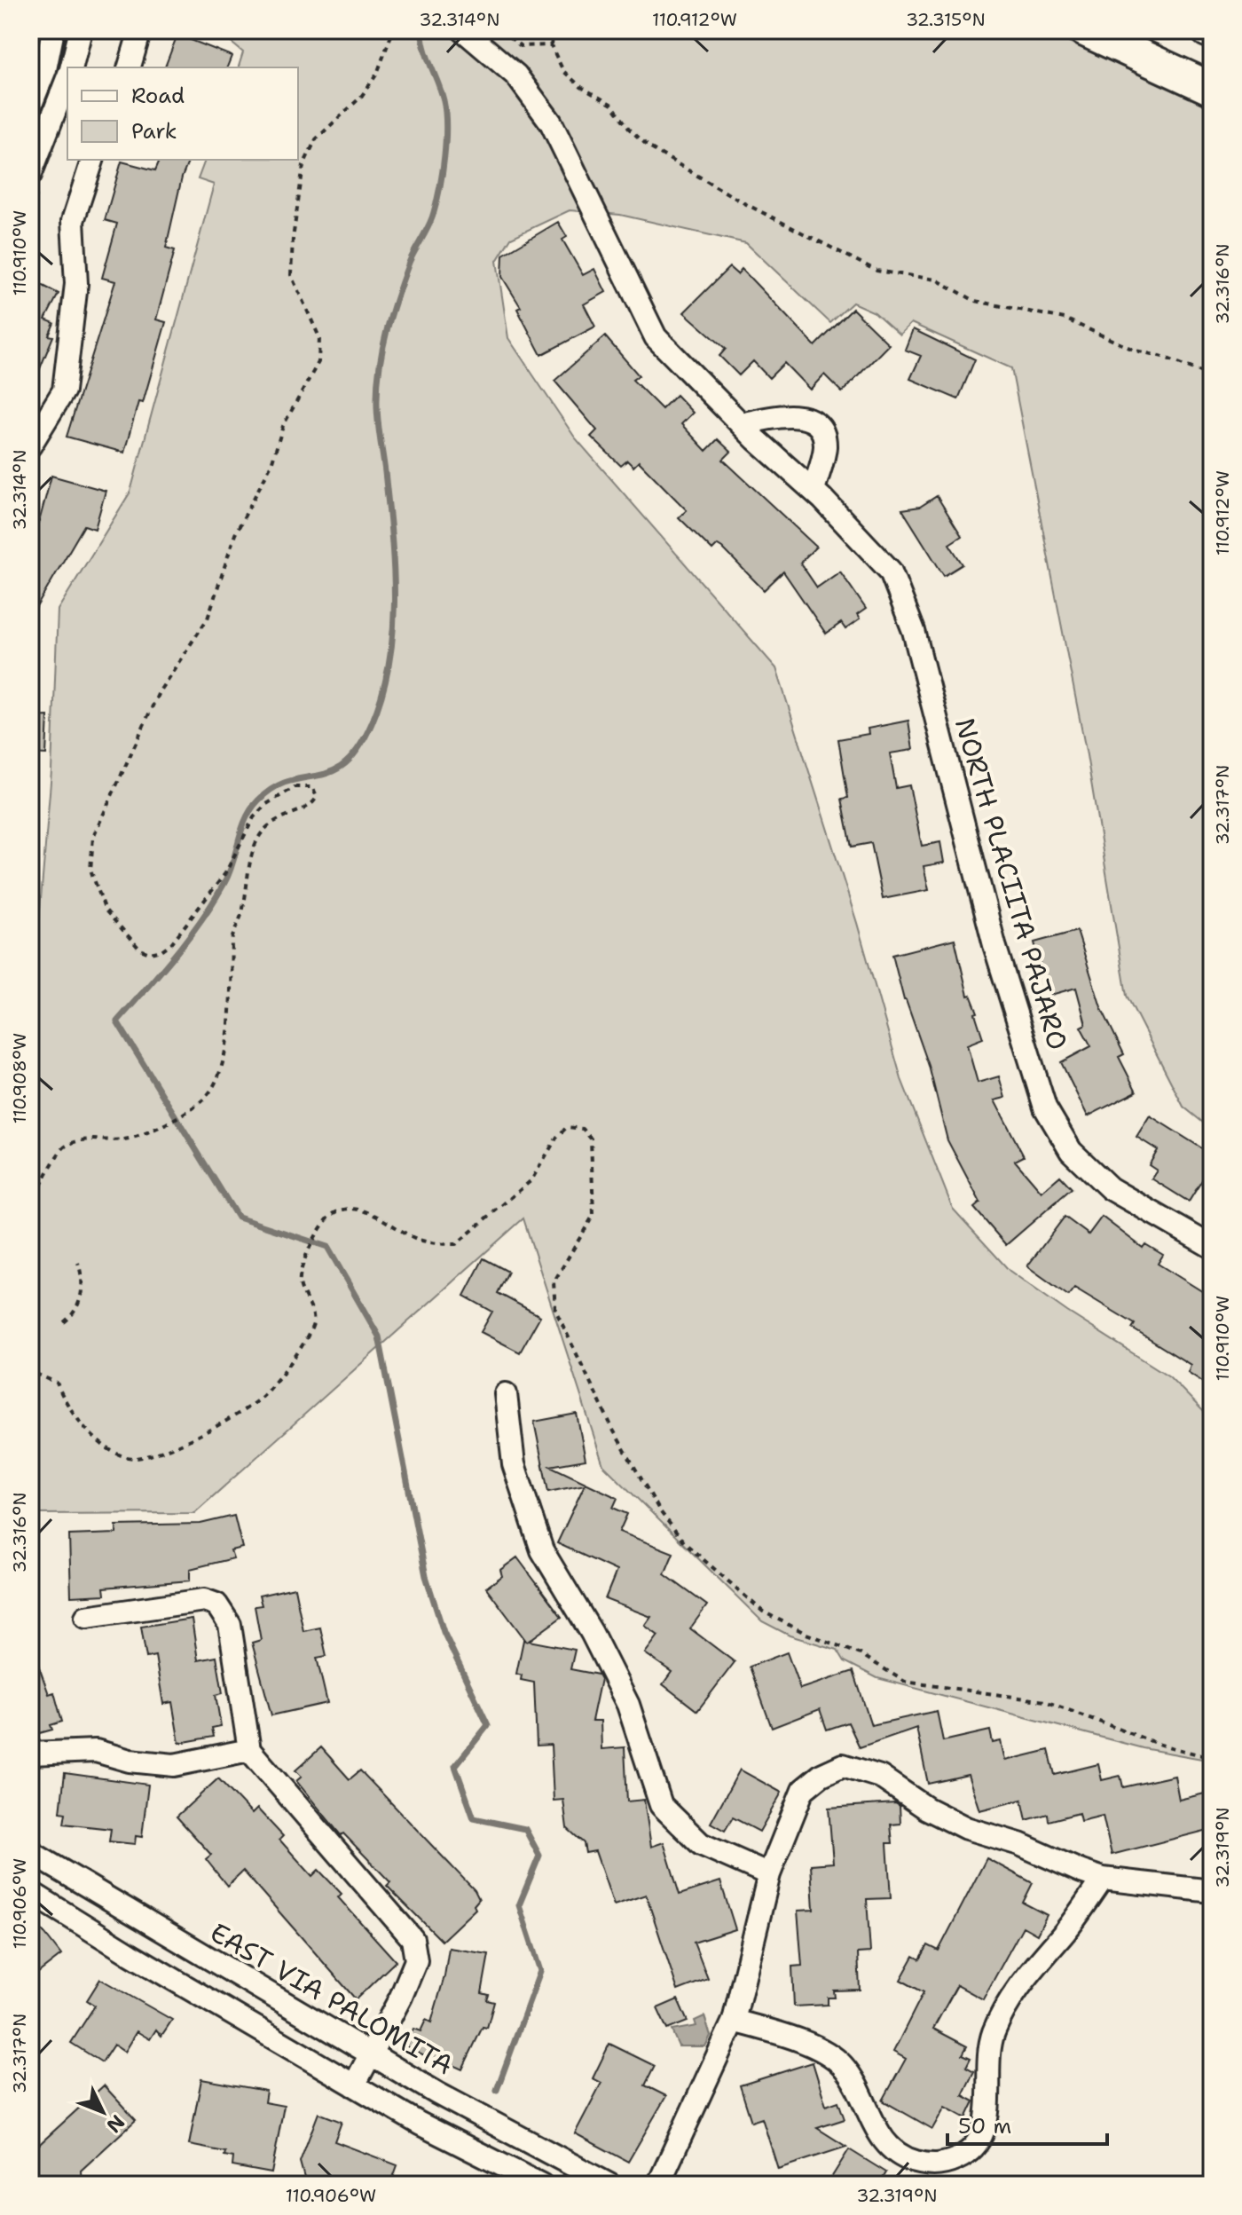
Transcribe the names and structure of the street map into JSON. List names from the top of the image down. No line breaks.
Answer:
{"streets":{"street":["NORTH PLACIITA PAJARO","EAST VIA PALOMITA"]},"legend":["Road","Park"],"scale_bar":"50 m","north":"bottom right","coordinates":["32.314°N","110.912°W","32.315°N","110.910°W","32.316°N","32.317°N","110.908°W","32.319°N","110.906°W"]}
